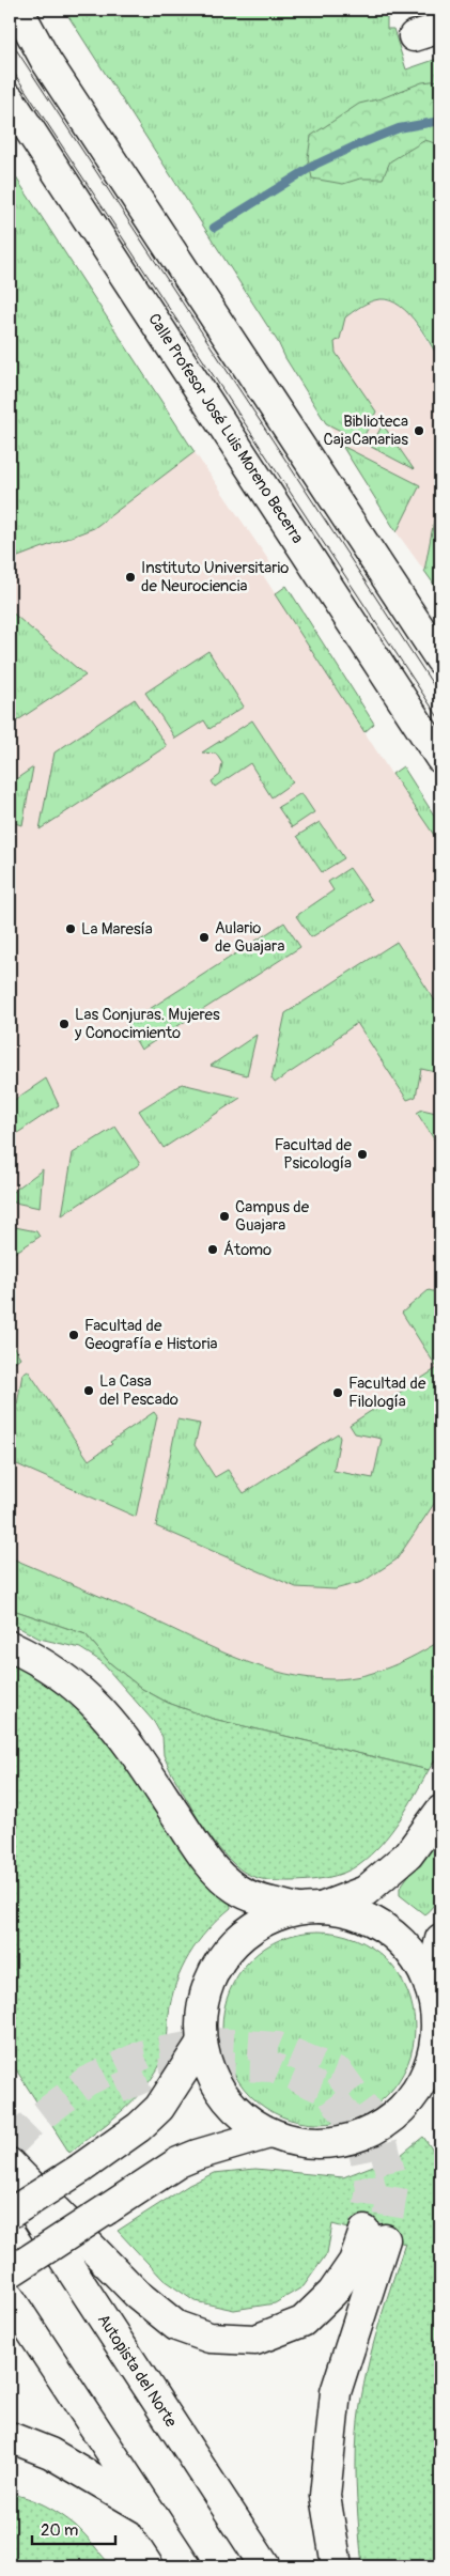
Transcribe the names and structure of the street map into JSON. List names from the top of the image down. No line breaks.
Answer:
{"streets":{"main road":["Calle Profesor José Luis Moreno Becerra","Autopista del Norte"]},"places":["Biblioteca CajaCanarias","Instituto Universitario de Neurociencia","La Maresía","Aulario de Guajara","Las Conjuras. Mujeres y Conocimiento","Facultad de Psicología","Campus de Guajara","Átomo","Facultad de Geografía e Historia","La Casa del Pescado","Facultad de Filología"],"scale_bar":"20 m"}
